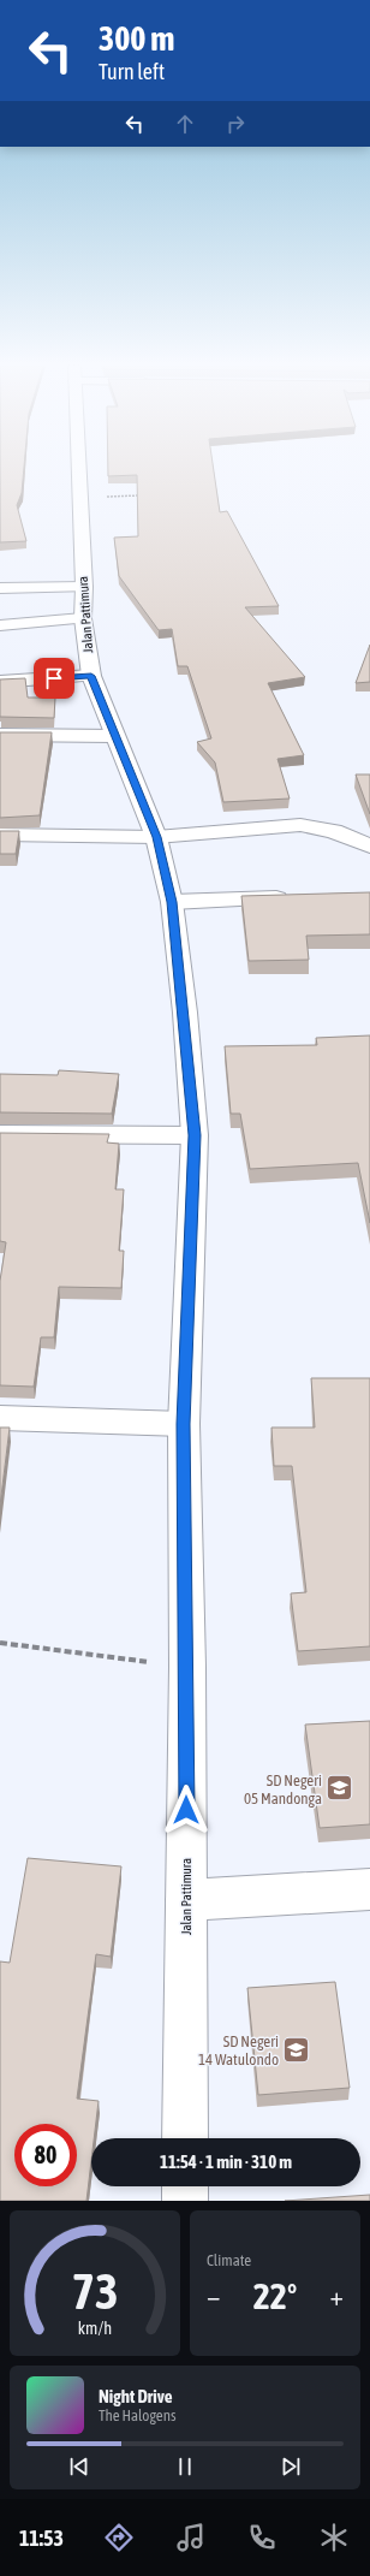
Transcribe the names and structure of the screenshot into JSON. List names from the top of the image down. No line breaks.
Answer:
{"streets":{"main road":["Jalan Pattimura"]},"places":{"school or university":["SD Negeri 05 Mandonga","SD Negeri 14 Watulondo"]},"page":{"turn":["300 m","Turn left"],"limit":"80","trip":"11:54 · 1 min · 310 m","tile":"Climate","heat":["−","22°","+"],"song":["Night Drive","The Halogens"],"tabs":"11:53","gauge":["73","km/h"]}}
